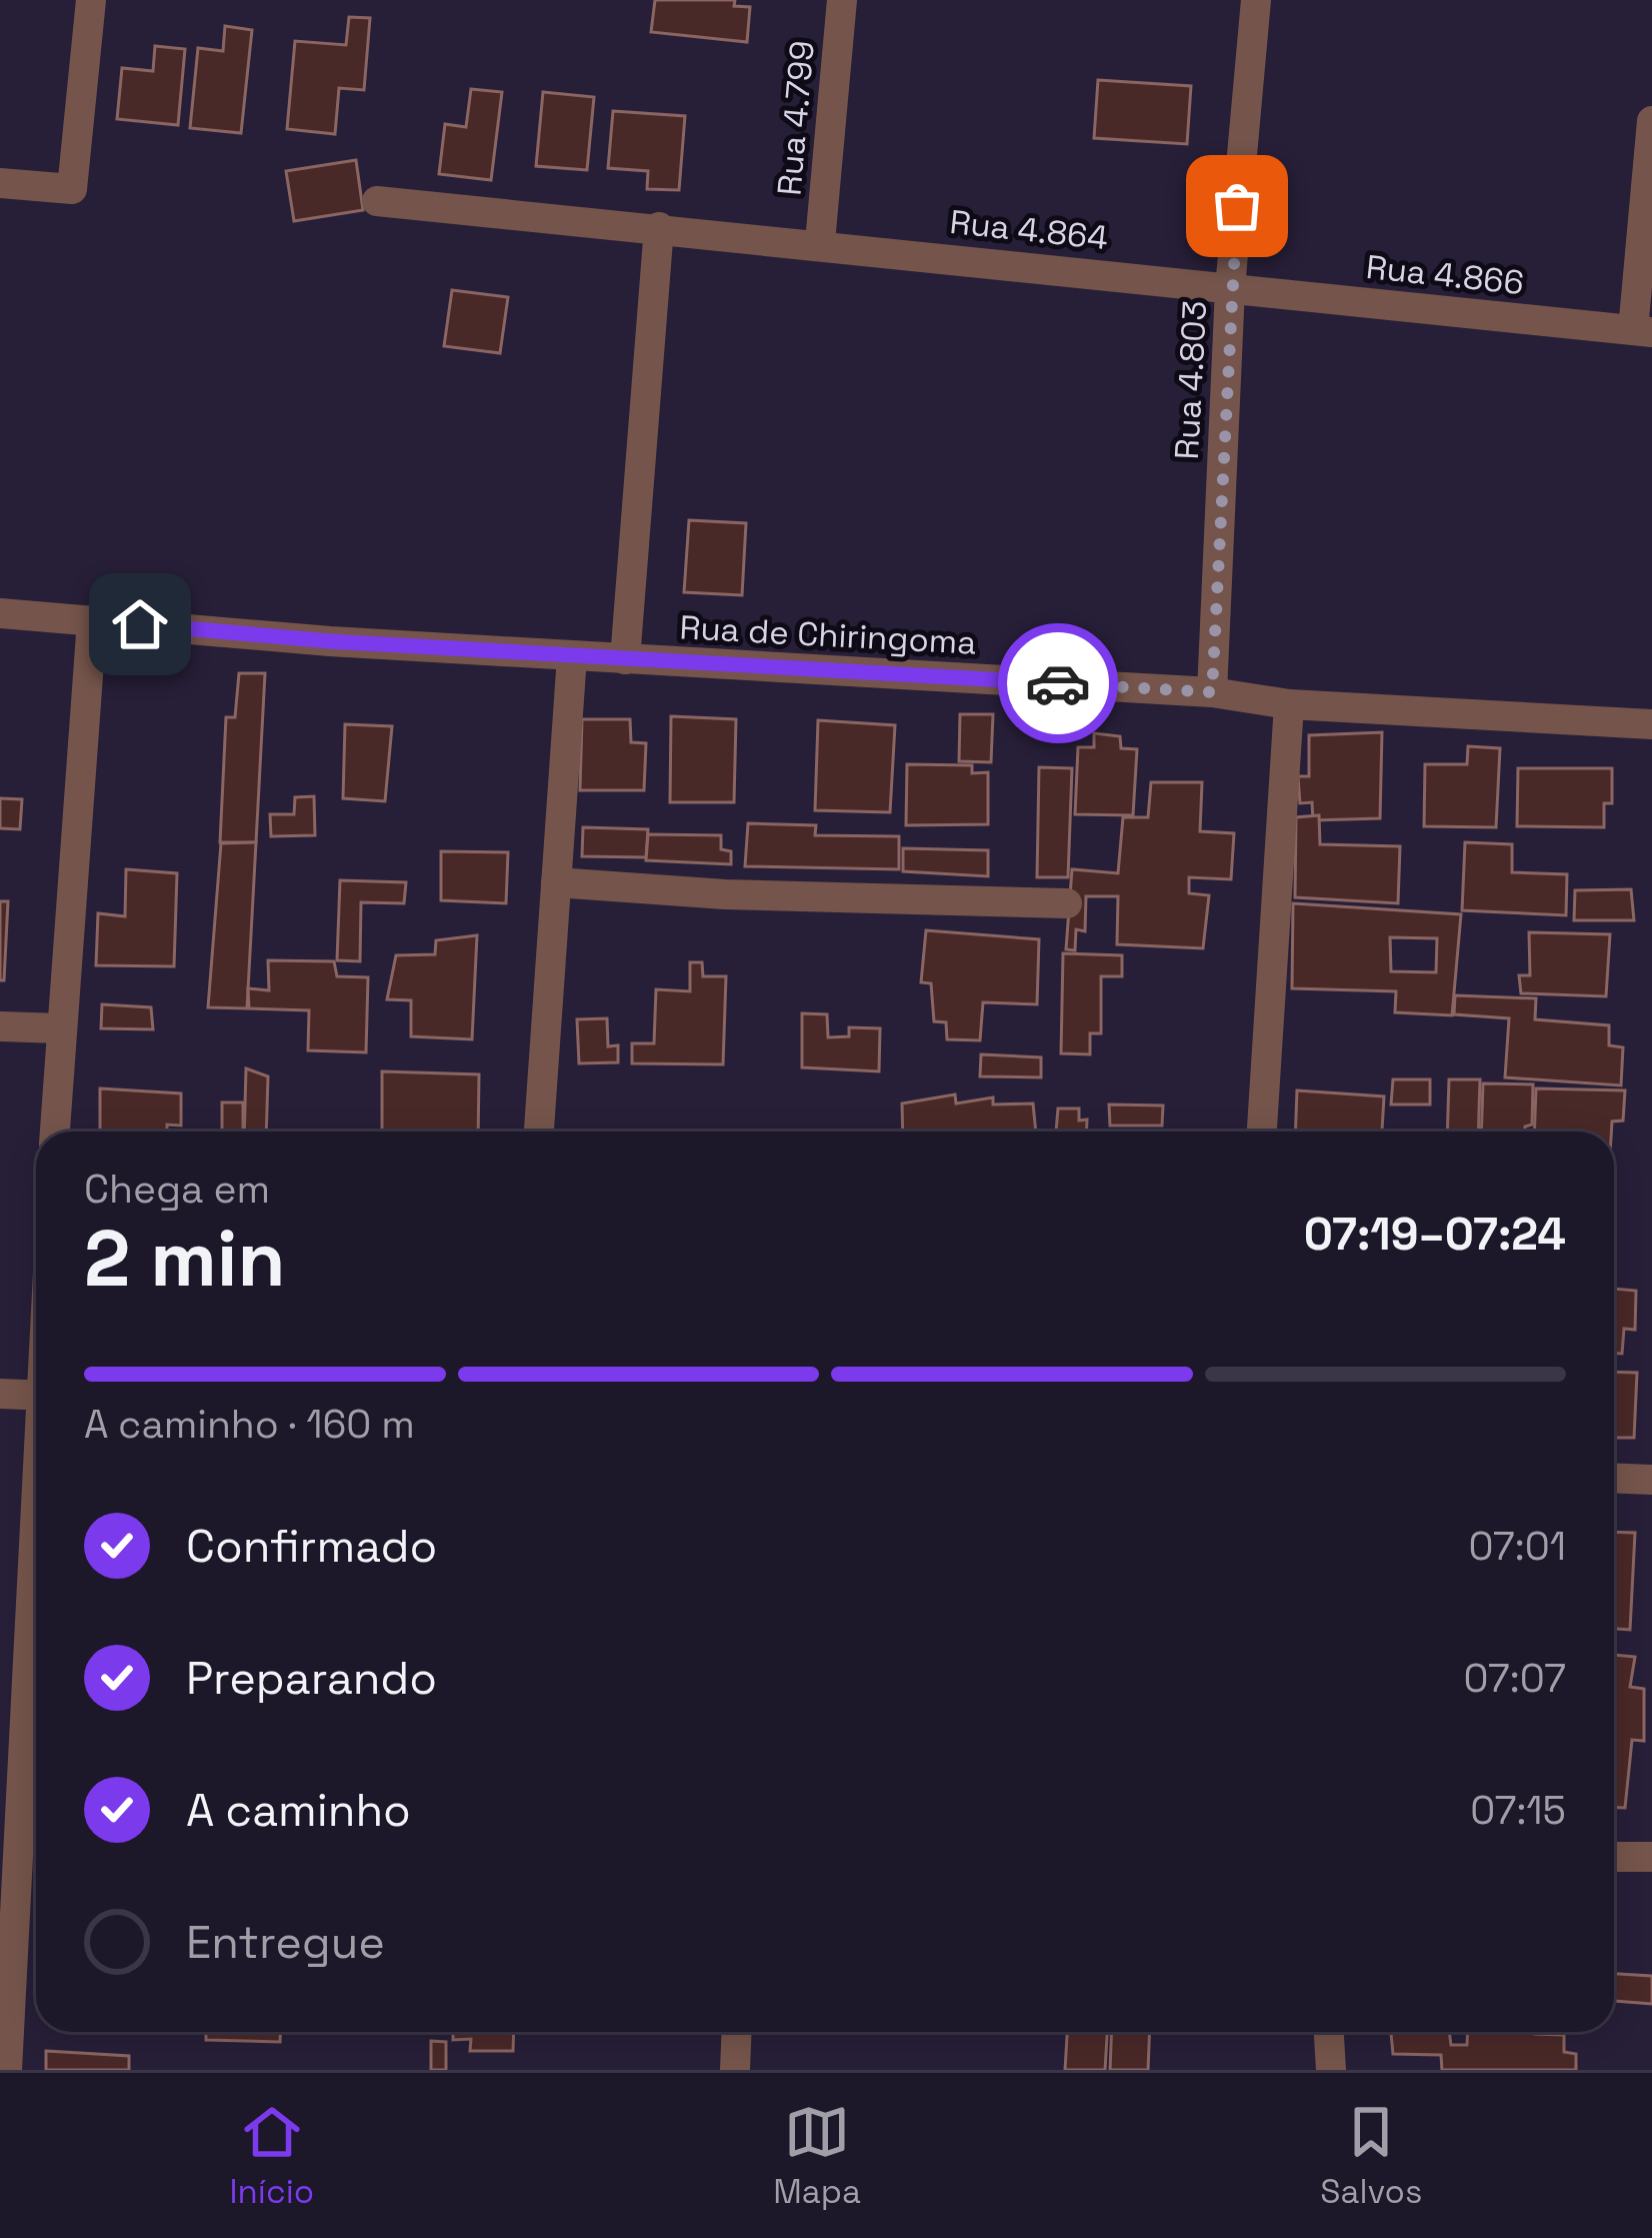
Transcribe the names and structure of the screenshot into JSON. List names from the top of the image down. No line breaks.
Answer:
{"streets":{"street":["Rua 4.799","Rua 4.864","Rua 4.866","Rua 4.803","Rua de Chiringoma"]},"crossings":[["Rua 4.799","Rua 4.864"],["Rua 4.864","Rua 4.866"],["Rua 4.864","Rua 4.803"],["Rua 4.866","Rua 4.803"],["Rua 4.803","Rua de Chiringoma"]],"page":{"heading":["2 min","Chega em","07:19–07:24"],"bar":"A caminho · 160 m","list":[["Confirmado","07:01"],["Preparando","07:07"],["A caminho","07:15"],"Entregue"],"tabs":["Início","Mapa","Salvos"]}}
